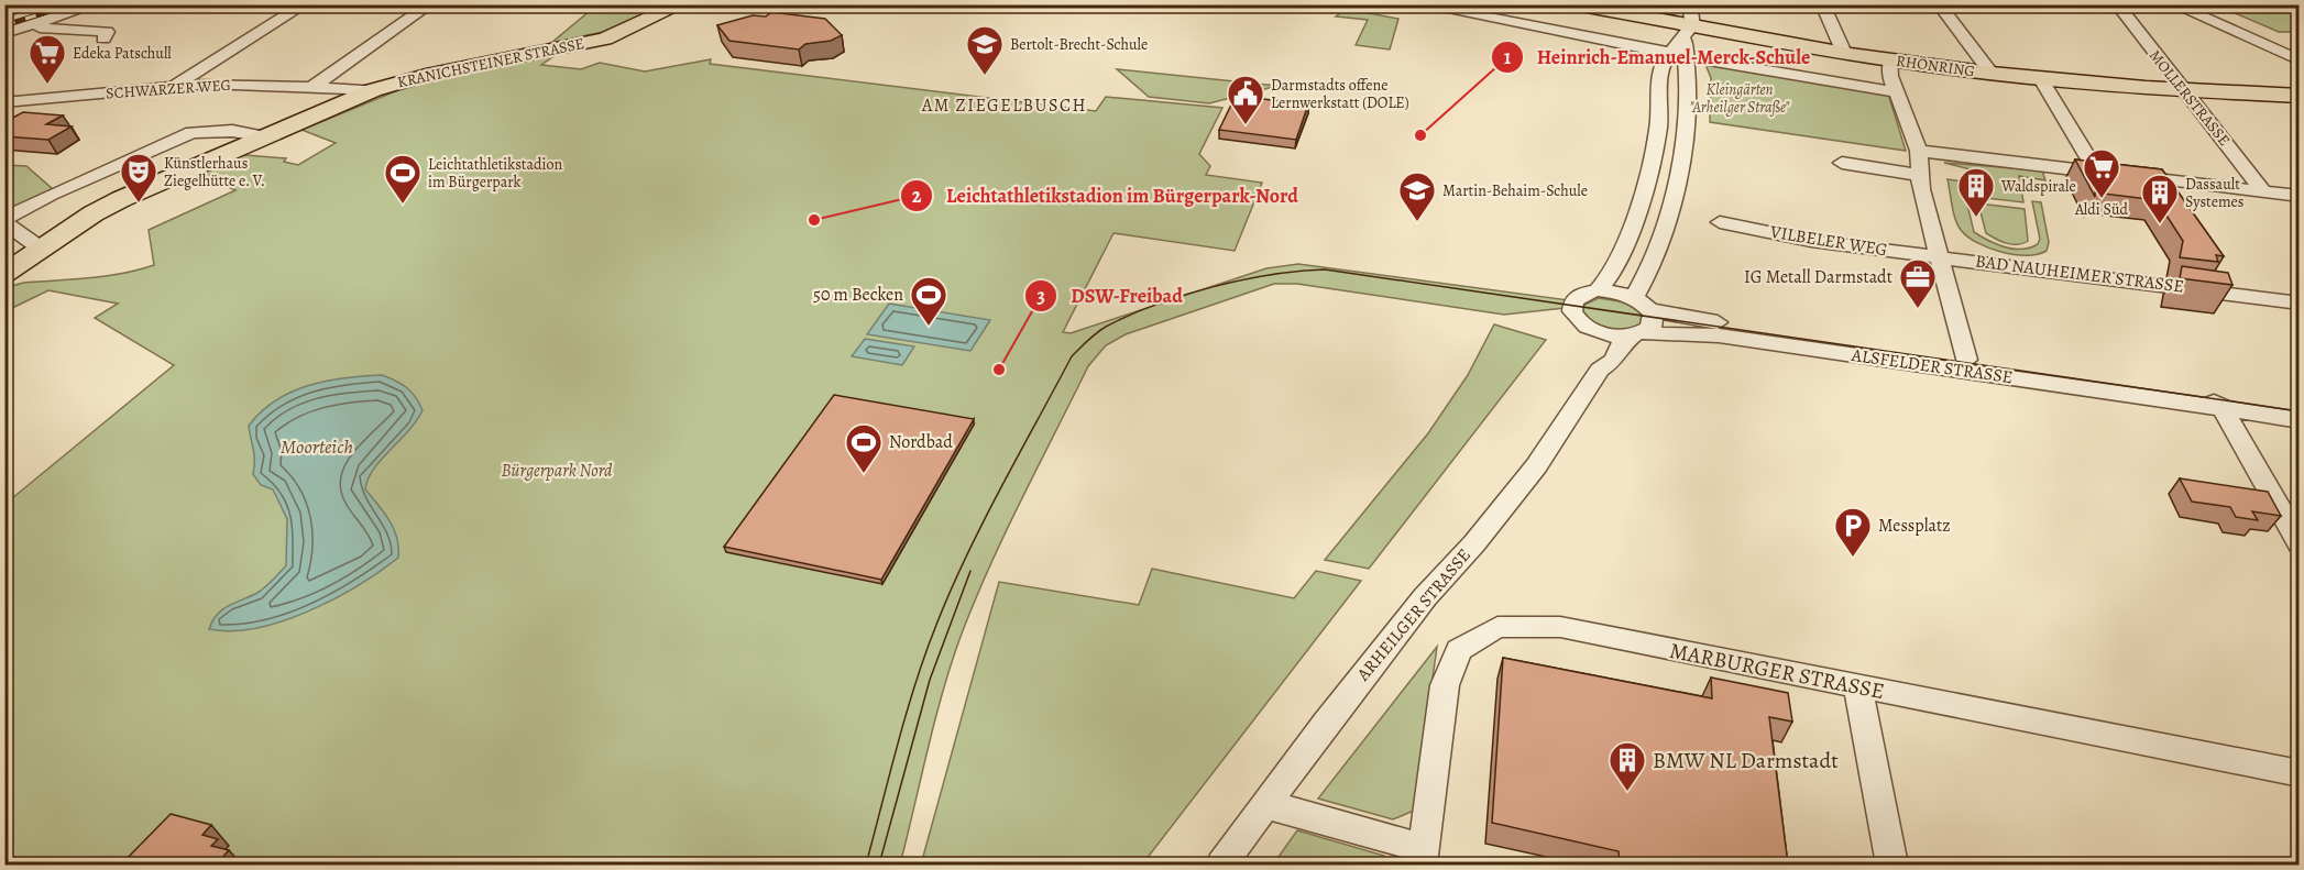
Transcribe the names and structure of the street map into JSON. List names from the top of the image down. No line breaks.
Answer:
{"streets":{"main road":["KRANICHSTEINER STRASSE","RHÖNRING"],"street":["SCHWARZER WEG","MOLLERSTRASSE","VILBELER WEG","BAD NAUHEIMER STRASSE","ALSFELDER STRASSE","ARHEILGER STRASSE","MARBURGER STRASSE"]},"crossings":[["KRANICHSTEINER STRASSE","SCHWARZER WEG"],["RHÖNRING","MOLLERSTRASSE"],["RHÖNRING","ARHEILGER STRASSE"],["VILBELER WEG","BAD NAUHEIMER STRASSE"],["ALSFELDER STRASSE","ARHEILGER STRASSE"],["ARHEILGER STRASSE","MARBURGER STRASSE"]],"districts":["AM ZIEGELBUSCH"],"water":["Moorteich"],"parks":["Kleingärten \"Arheilger Straße\"","Bürgerpark Nord"],"places":{"school or university":["Bertolt-Brecht-Schule","Martin-Behaim-Schule"],"supermarket":["Edeka Patschull","Aldi Süd"],"public building":["Darmstadts offene Lernwerkstatt (DOLE)"],"other":["Heinrich-Emanuel-Merck-Schule","Leichtathletikstadion im Bürgerpark-Nord","DSW-Freibad"],"theatre":["Künstlerhaus Ziegelhütte e. V."],"sports":["Leichtathletikstadion im Bürgerpark","50 m Becken","Nordbad"],"building":["Waldspirale","Dassault Systemes","BMW NL Darmstadt"],"office":["IG Metall Darmstadt"],"parking":["Messplatz"]}}
